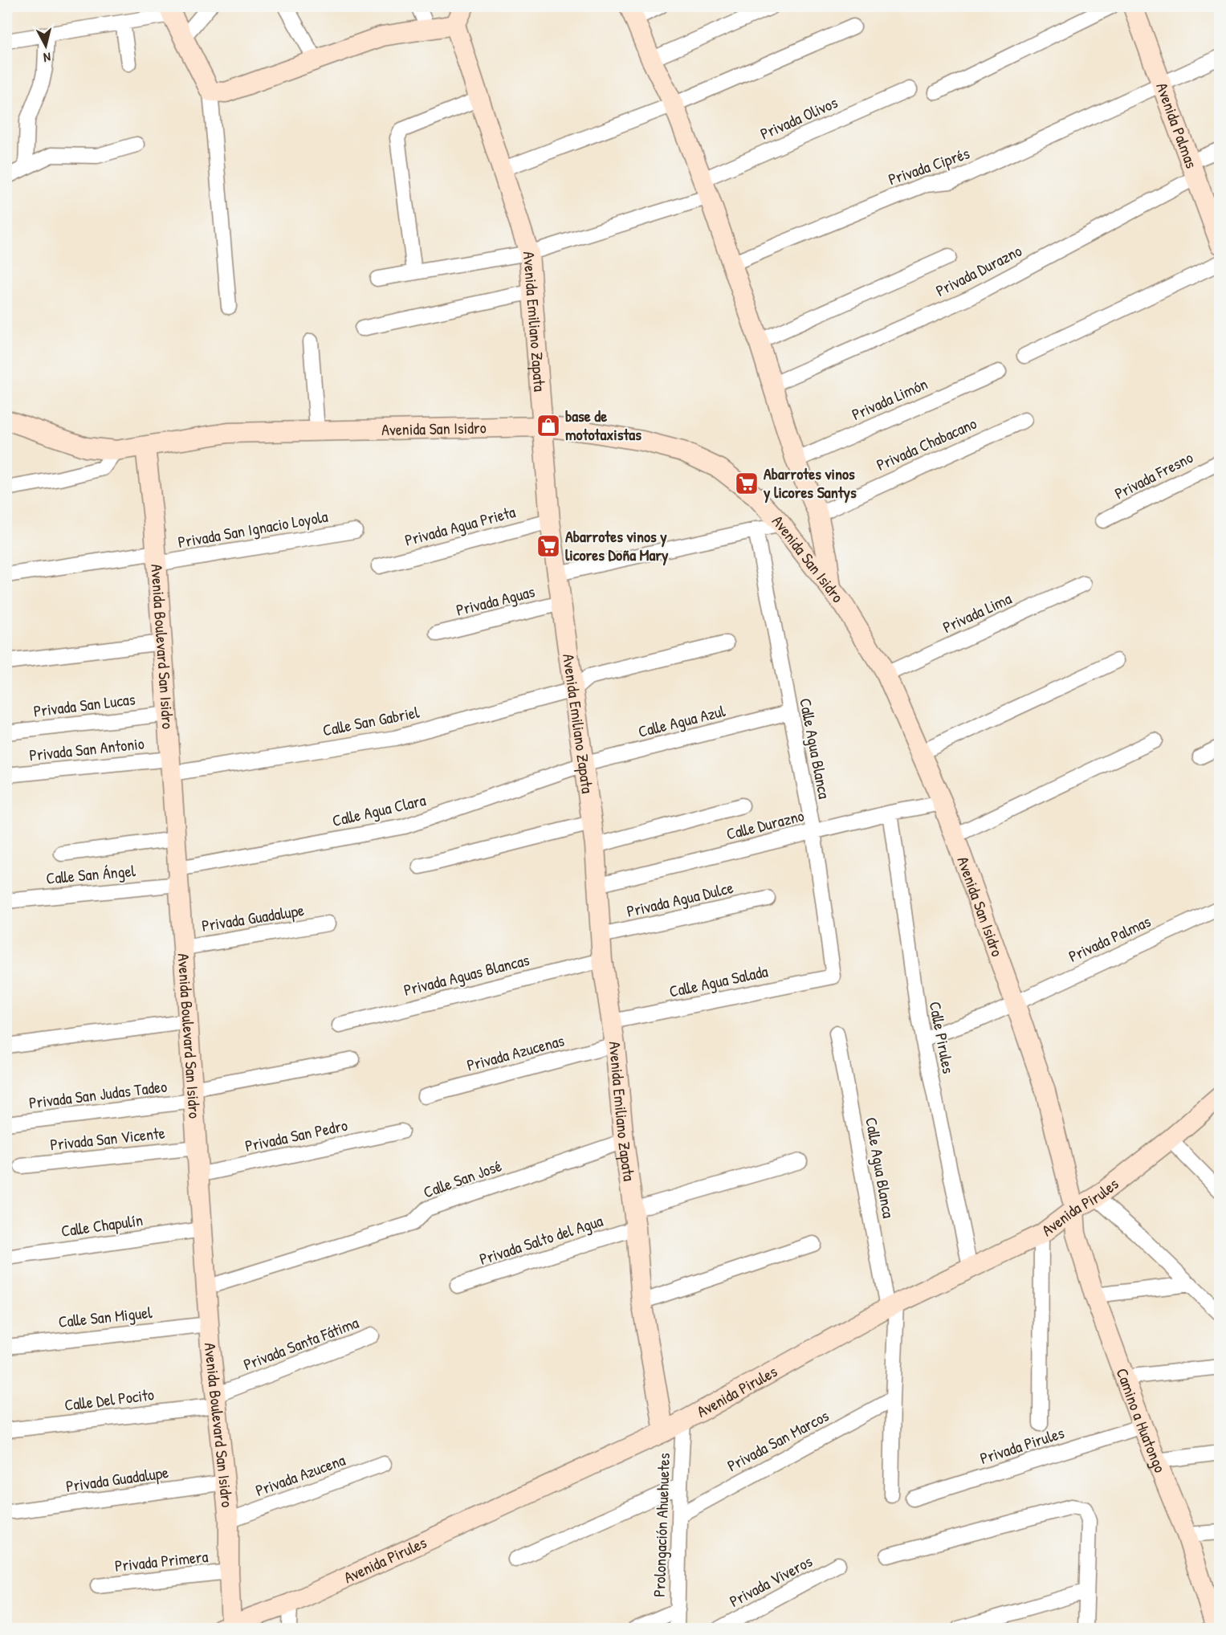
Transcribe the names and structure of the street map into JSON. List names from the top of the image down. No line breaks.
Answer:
{"streets":{"main road":["Avenida Palmas","Avenida Emiliano Zapata","Avenida San Isidro","Avenida Boulevard San Isidro","Avenida Pirules","Camino a Huatongo"],"street":["Privada Olivos","Privada Ciprés","Privada Durazno","Privada Limón","Privada Chabacano","Privada Fresno","Privada Agua Prieta","Privada San Ignacio Loyola","Privada Aguas","Privada Lima","Privada San Lucas","Calle San Gabriel","Calle Agua Azul","Calle Agua Blanca","Privada San Antonio","Calle Agua Clara","Calle Durazno","Calle San Ángel","Privada Agua Dulce","Privada Guadalupe","Privada Palmas","Privada Aguas Blancas","Calle Agua Salada","Calle Pirules","Privada Azucenas","Privada San Judas Tadeo","Privada San Pedro","Privada San Vicente","Calle San José","Calle Chapulín","Privada Salto del Agua","Calle San Miguel","Privada Santa Fátima","Calle Del Pocito","Privada San Marcos","Privada Pirules","Privada Azucena","Prolongación Ahuehuetes","Privada Primera","Privada Viveros"]},"crossings":[["Privada Olivos","Avenida Emiliano Zapata"],["Avenida Palmas","Privada Ciprés"],["Avenida Palmas","Privada Durazno"],["Avenida Emiliano Zapata","Avenida San Isidro"],["Avenida Emiliano Zapata","Privada Agua Prieta"],["Avenida Emiliano Zapata","Privada Aguas"],["Avenida Emiliano Zapata","Calle San Gabriel"],["Avenida Emiliano Zapata","Calle Agua Azul"],["Avenida Emiliano Zapata","Calle Agua Clara"],["Avenida Emiliano Zapata","Calle Durazno"],["Avenida Emiliano Zapata","Privada Agua Dulce"],["Avenida Emiliano Zapata","Privada Aguas Blancas"],["Avenida Emiliano Zapata","Calle Agua Salada"],["Avenida Emiliano Zapata","Privada Azucenas"],["Avenida Emiliano Zapata","Calle San José"],["Avenida Emiliano Zapata","Avenida Pirules"],["Avenida Emiliano Zapata","Privada Salto del Agua"],["Avenida San Isidro","Privada Lima"],["Avenida San Isidro","Avenida Boulevard San Isidro"],["Avenida San Isidro","Calle Durazno"],["Avenida San Isidro","Privada Palmas"],["Avenida San Isidro","Avenida Pirules"],["Avenida San Isidro","Camino a Huatongo"],["Privada San Ignacio Loyola","Avenida Boulevard San Isidro"],["Avenida Boulevard San Isidro","Privada San Lucas"],["Avenida Boulevard San Isidro","Calle San Gabriel"],["Avenida Boulevard San Isidro","Privada San Antonio"],["Avenida Boulevard San Isidro","Calle Agua Clara"],["Avenida Boulevard San Isidro","Calle San Ángel"],["Avenida Boulevard San Isidro","Privada Guadalupe"],["Avenida Boulevard San Isidro","Privada San Judas Tadeo"],["Avenida Boulevard San Isidro","Privada San Pedro"],["Avenida Boulevard San Isidro","Privada San Vicente"],["Avenida Boulevard San Isidro","Calle San José"],["Avenida Boulevard San Isidro","Avenida Pirules"],["Avenida Boulevard San Isidro","Calle Chapulín"],["Avenida Boulevard San Isidro","Calle San Miguel"],["Avenida Boulevard San Isidro","Privada Santa Fátima"],["Avenida Boulevard San Isidro","Calle Del Pocito"],["Avenida Boulevard San Isidro","Privada Azucena"],["Avenida Boulevard San Isidro","Privada Primera"],["Calle San Gabriel","Privada San Antonio"],["Calle Agua Azul","Calle Agua Blanca"],["Calle Agua Azul","Calle Agua Clara"],["Calle Agua Blanca","Calle Durazno"],["Calle Agua Blanca","Calle Agua Salada"],["Calle Agua Blanca","Avenida Pirules"],["Calle Agua Blanca","Privada San Marcos"],["Calle Agua Clara","Calle San Ángel"],["Calle Durazno","Calle Pirules"],["Privada Palmas","Calle Pirules"],["Calle Pirules","Avenida Pirules"],["Avenida Pirules","Camino a Huatongo"],["Avenida Pirules","Prolongación Ahuehuetes"],["Privada Santa Fátima","Calle Del Pocito"],["Camino a Huatongo","Privada Pirules"],["Privada San Marcos","Prolongación Ahuehuetes"]],"places":{"shop":["base de mototaxistas"],"supermarket":["Abarrotes vinos y licores Santys","Abarrotes vinos y licores Doña Mary"]},"north":"bottom"}
